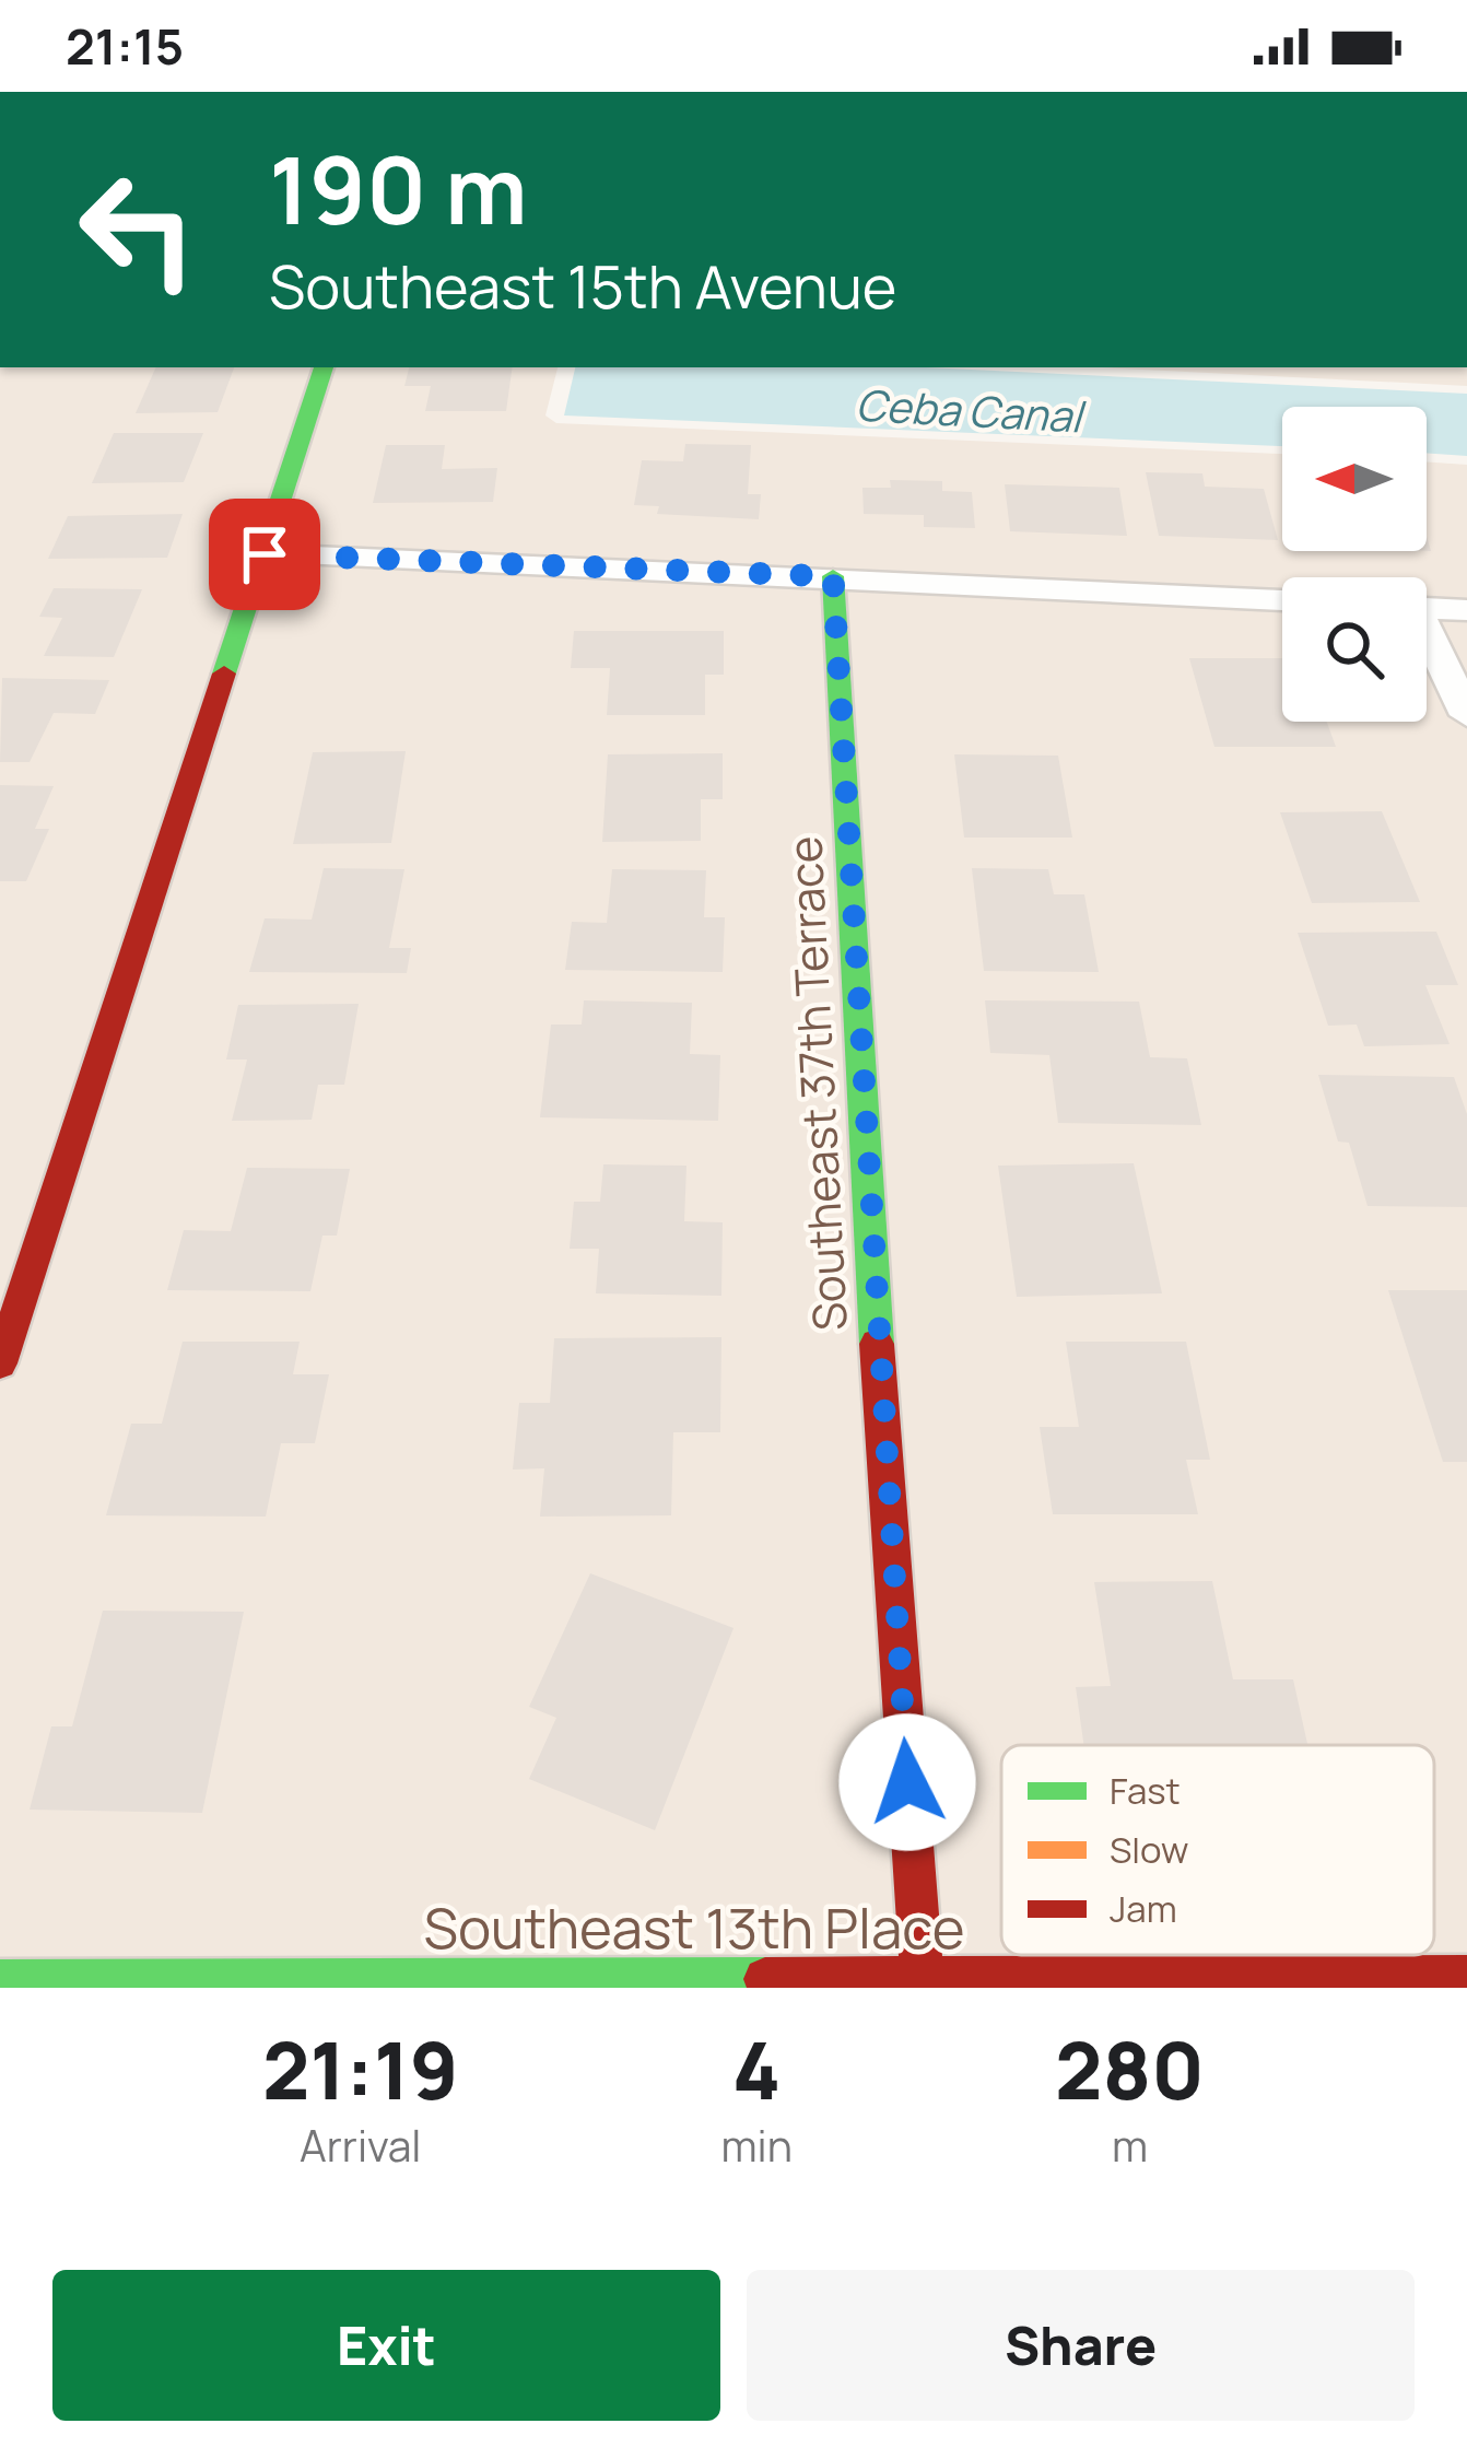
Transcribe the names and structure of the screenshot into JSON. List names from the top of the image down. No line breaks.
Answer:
{"streets":{"street":["Southeast 37th Terrace","Southeast 13th Place"]},"crossings":[["Southeast 37th Terrace","Southeast 13th Place"]],"water":["Ceba Canal"],"legend":["Fast","Slow","Jam"],"north":"left","page":{"status":"21:15","turn":["190 m","Southeast 15th Avenue"],"eta":["21:19","Arrival","4","min","280","m"],"buttons":["Exit","Share"]}}
